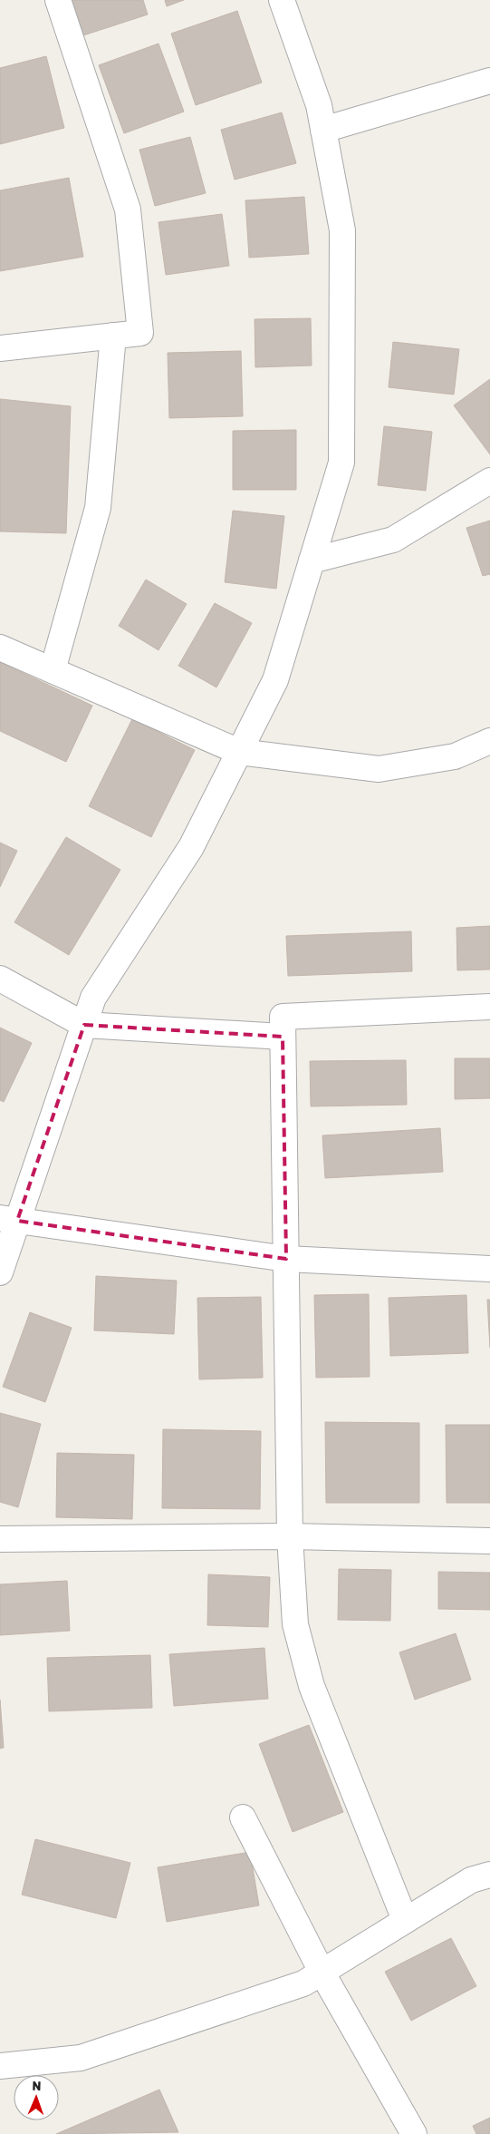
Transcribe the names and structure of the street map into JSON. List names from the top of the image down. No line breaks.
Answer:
{"north":"top"}
